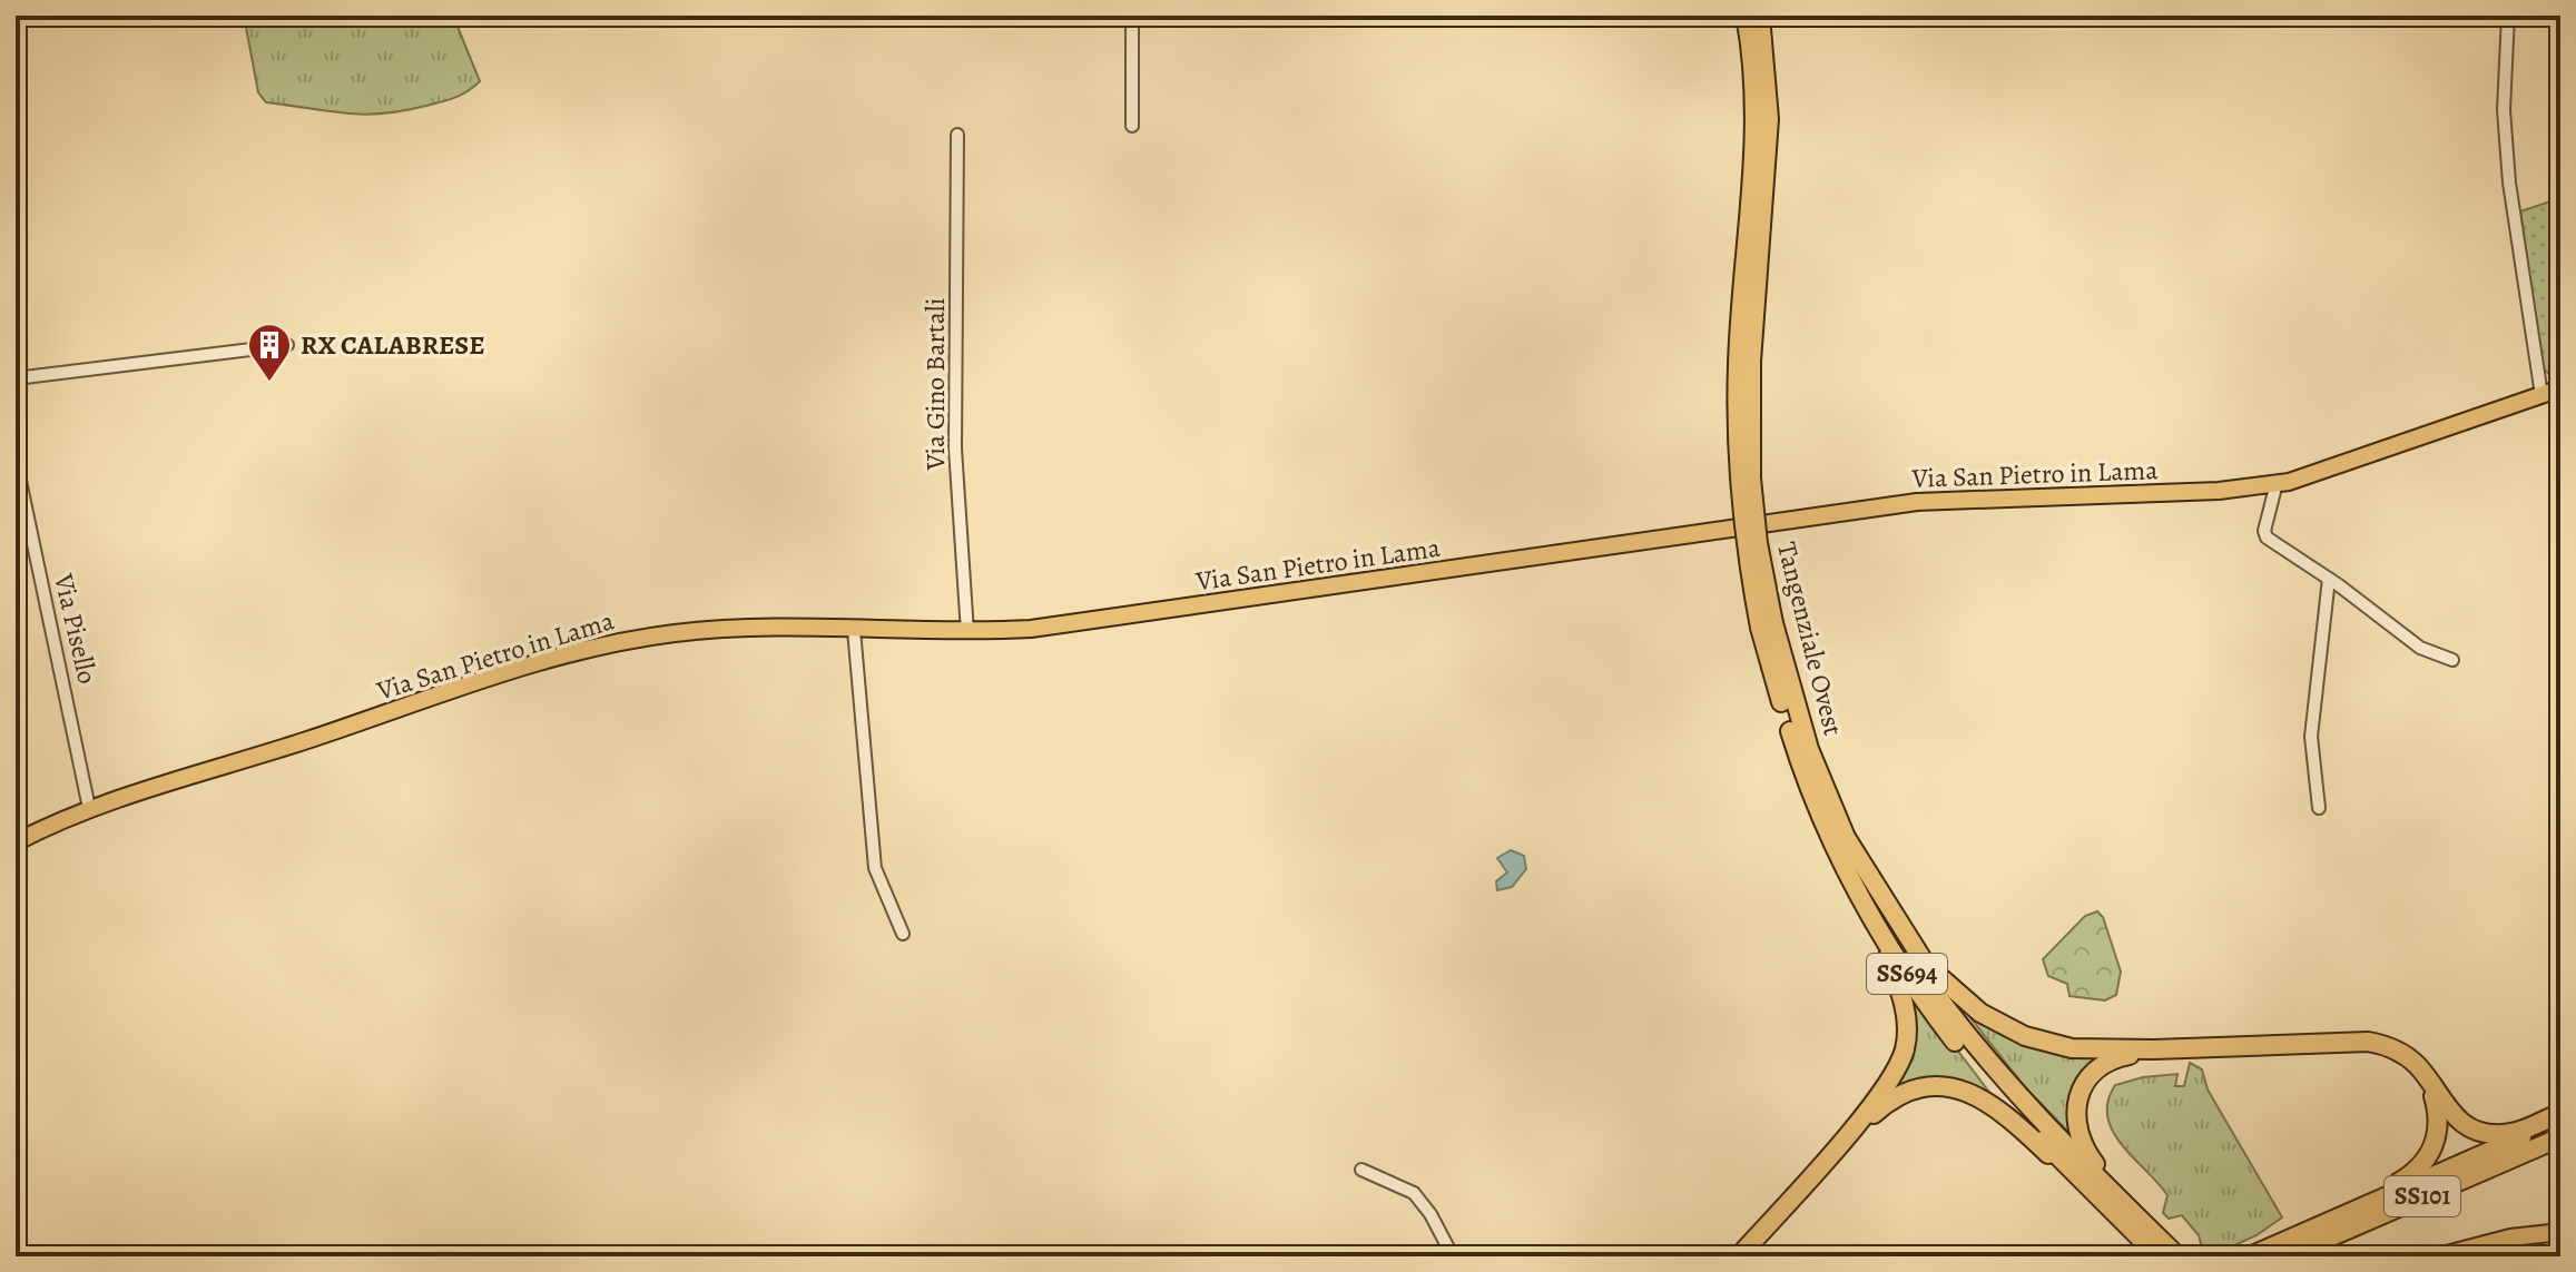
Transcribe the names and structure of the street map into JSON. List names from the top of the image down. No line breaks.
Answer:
{"streets":{"highway":["Tangenziale Ovest","SS694","SS101"],"main road":["Via San Pietro in Lama"],"street":["Via Gino Bartali","Via Pisello"]},"crossings":[["Via Gino Bartali","Via San Pietro in Lama"],["Via San Pietro in Lama","Via Pisello"]],"places":{"building":["RX CALABRESE"]}}
